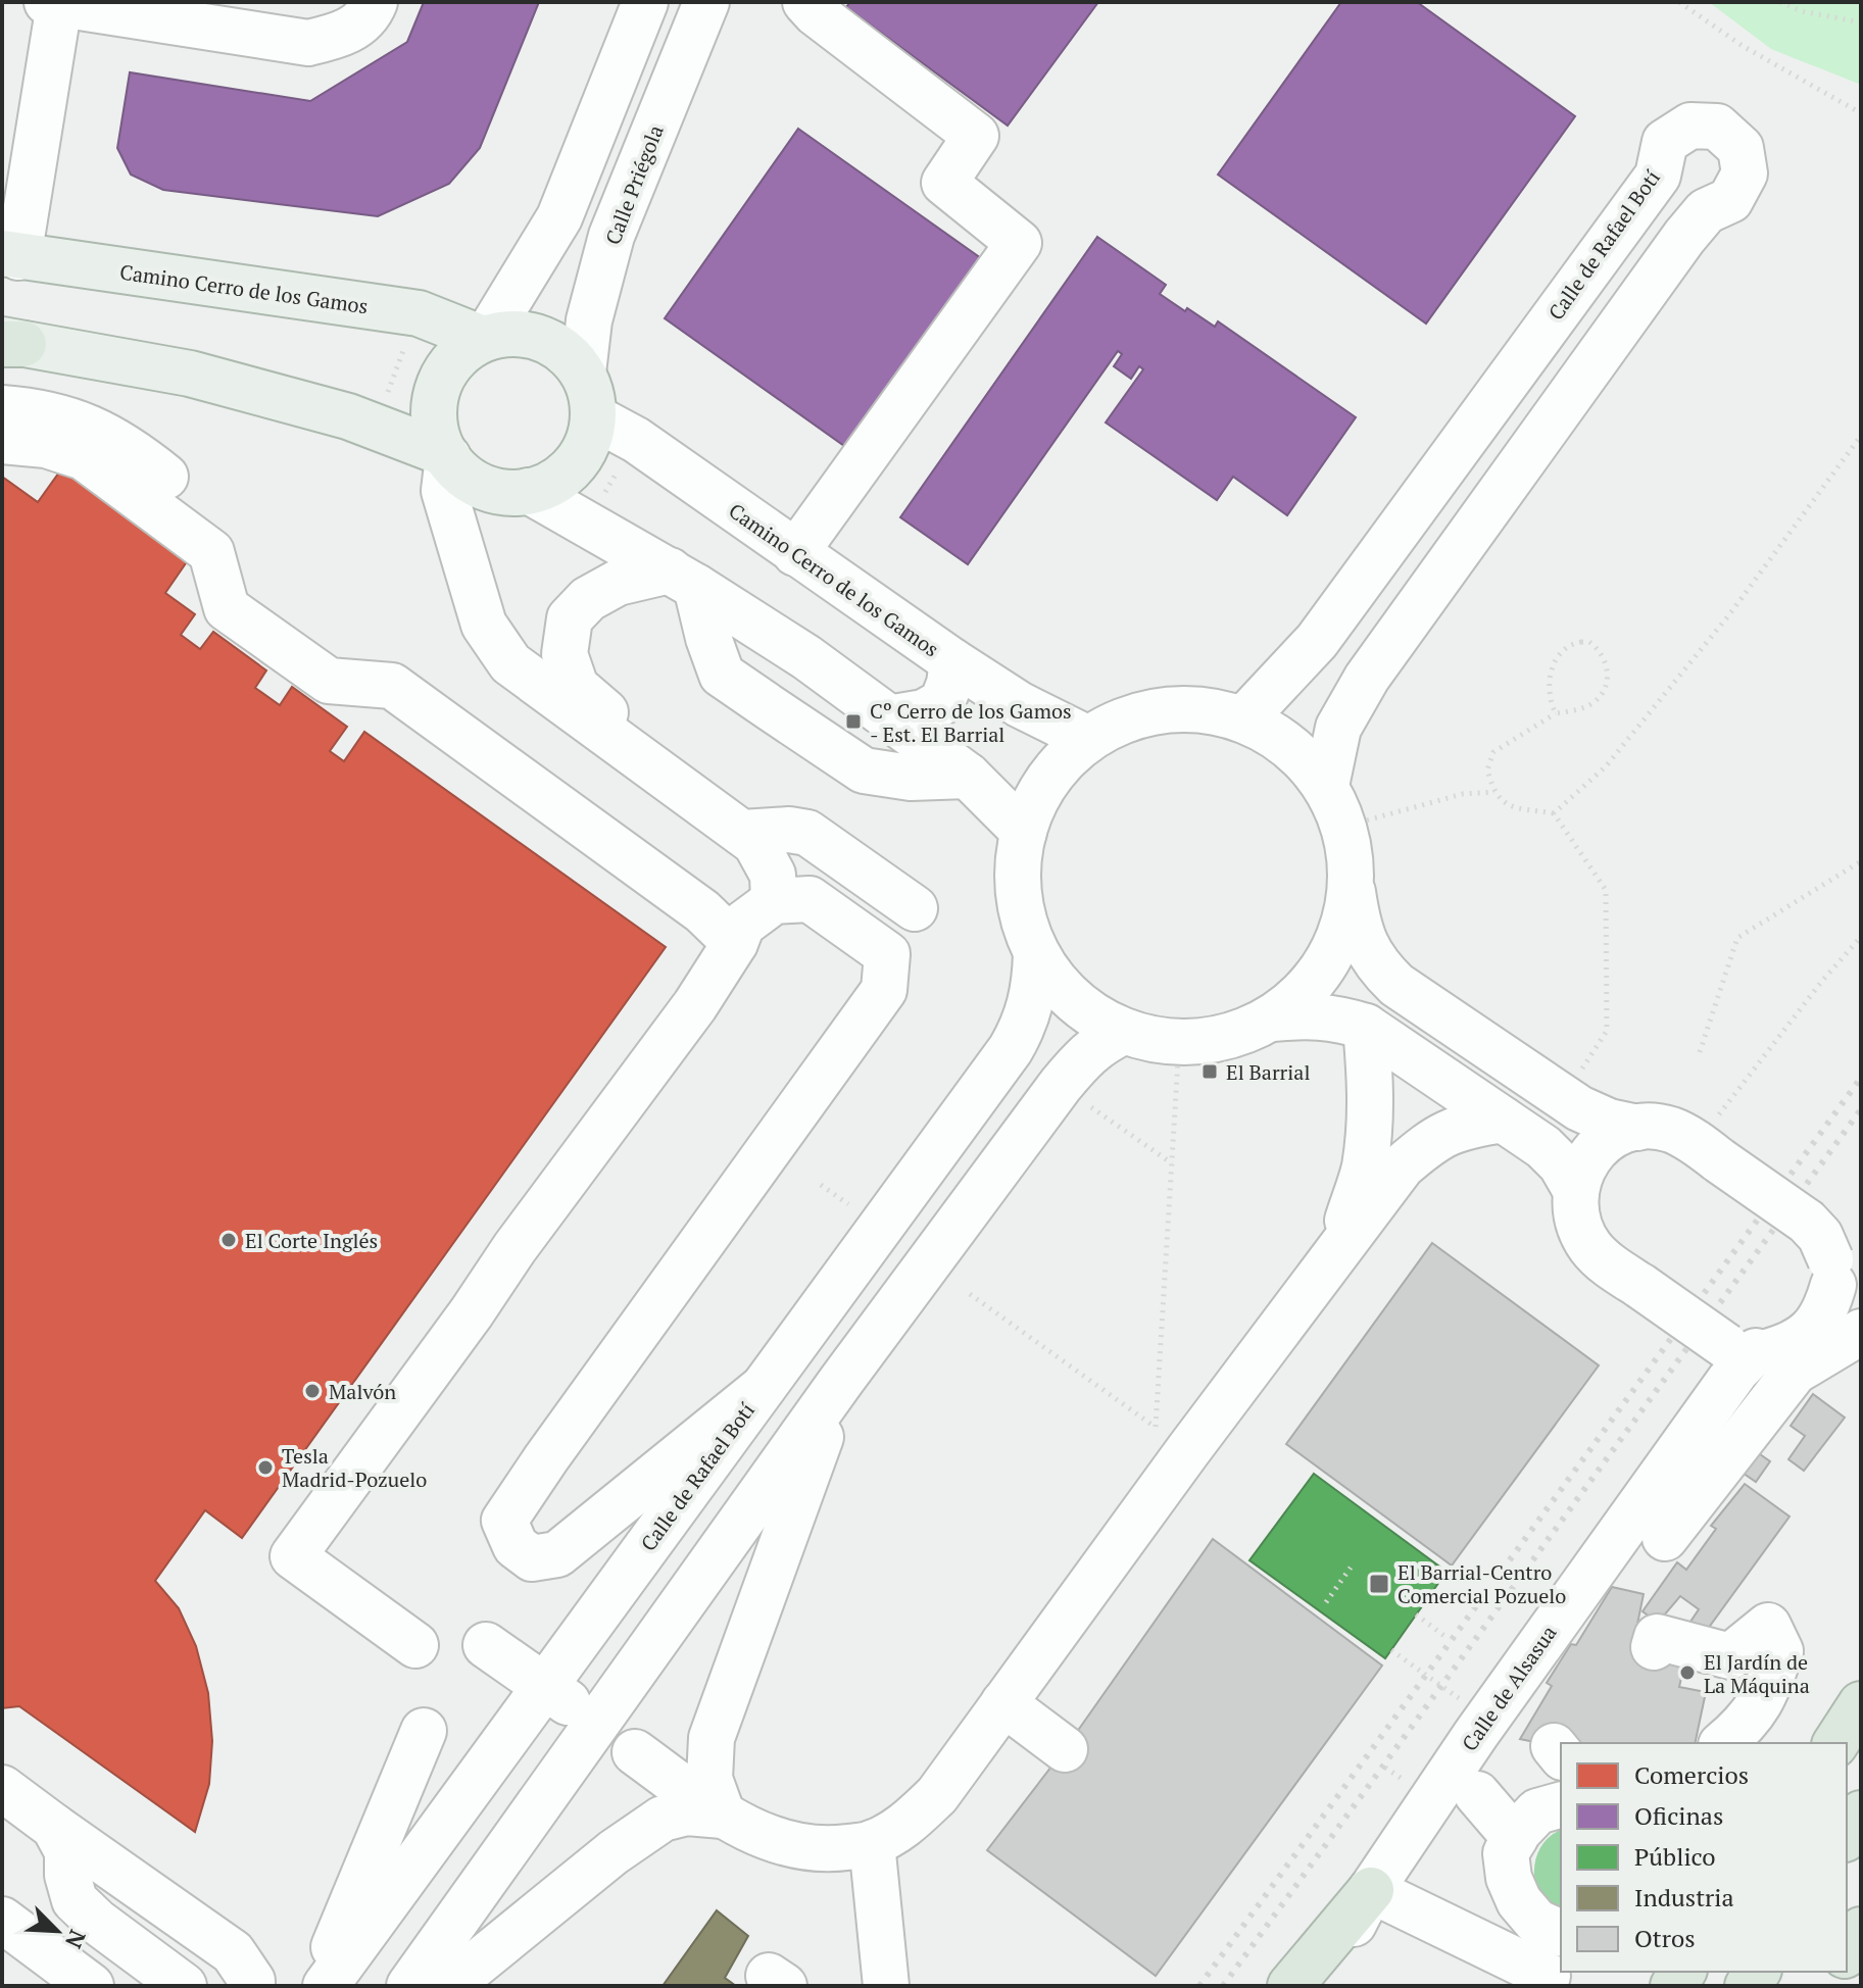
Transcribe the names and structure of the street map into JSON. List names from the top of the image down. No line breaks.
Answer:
{"streets":{"main road":["Camino Cerro de los Gamos"],"street":["Calle Priégola","Calle de Rafael Botí","Calle de Alsasua"]},"crossings":[["Calle Priégola","Camino Cerro de los Gamos"]],"places":{"transit":["Cº Cerro de los Gamos - Est. El Barrial","El Barrial","El Barrial-Centro Comercial Pozuelo"],"other":["El Corte Inglés","Malvón","Tesla Madrid-Pozuelo","El Jardín de La Máquina"]},"legend":["Comercios","Oficinas","Público","Industria","Otros"],"north":"bottom right"}
